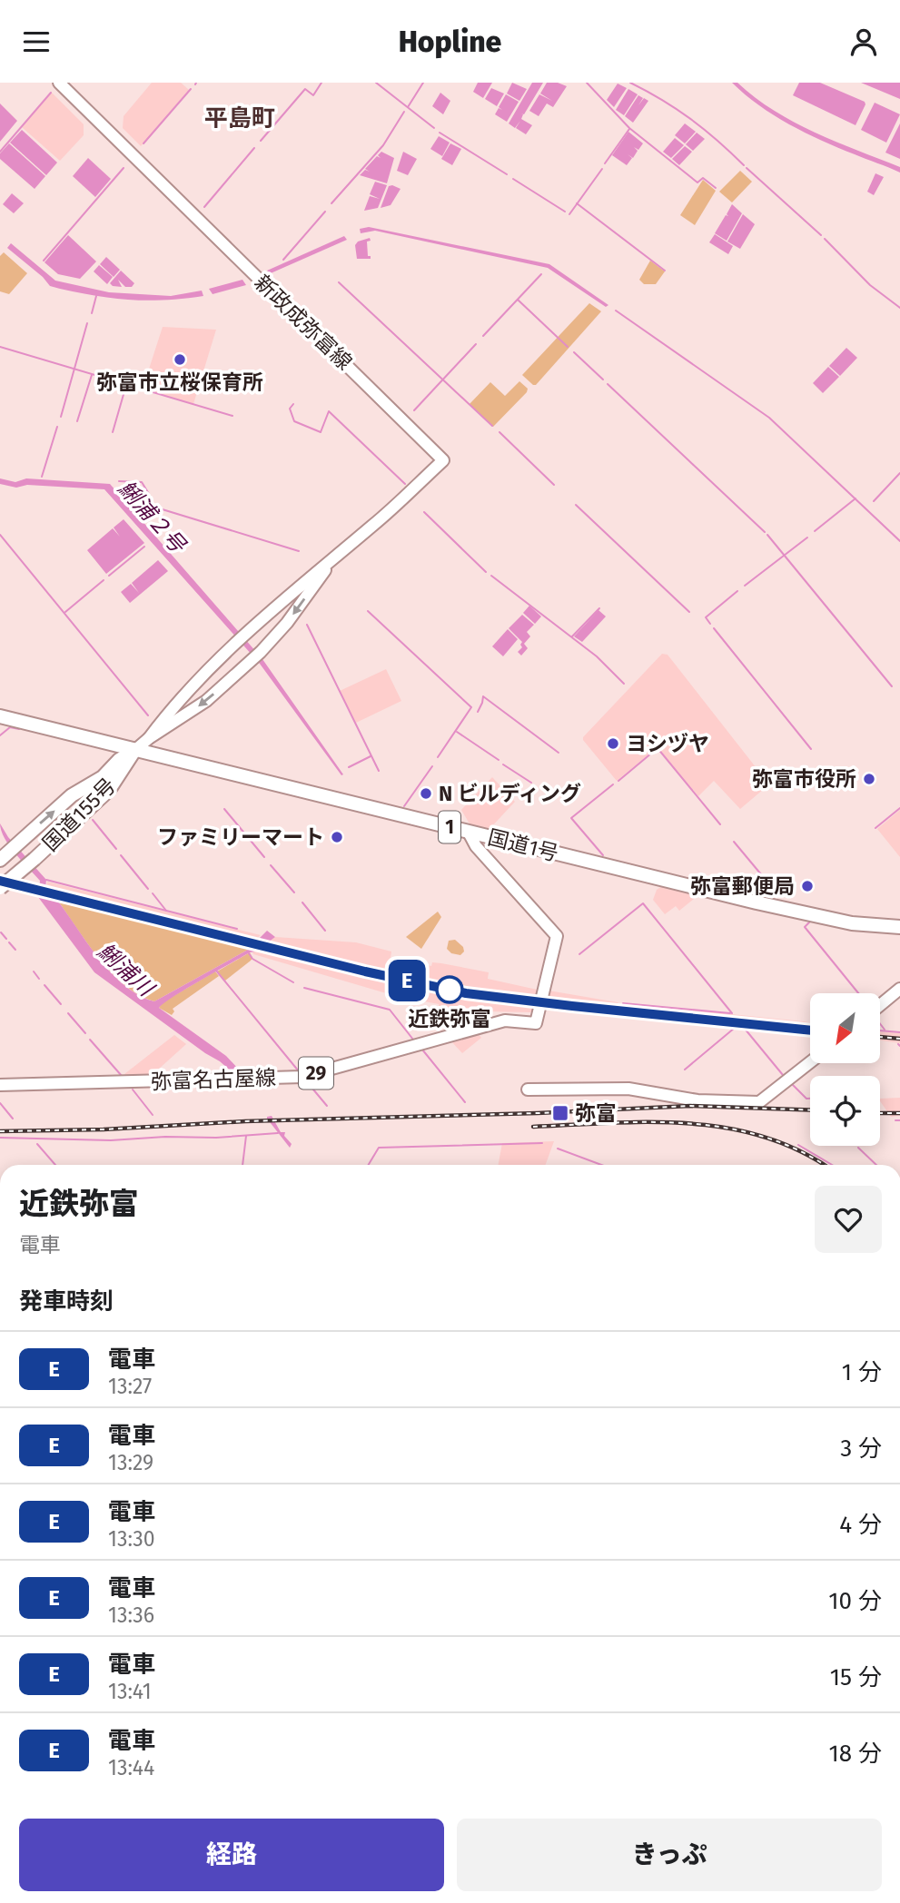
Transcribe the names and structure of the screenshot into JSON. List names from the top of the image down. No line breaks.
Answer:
{"streets":{"highway":["国道155号","1","国道1号"],"main road":["新政成弥富線","29","弥富名古屋線"]},"crossings":[["新政成弥富線","国道155号"],["新政成弥富線","国道1号"],["国道155号","国道1号"],["国道1号","弥富名古屋線"]],"districts":["平島町"],"water":["鯏浦２号","鯏浦川"],"places":{"other":["弥富市立桜保育所","ヨシヅヤ","弥富市役所","N ビルディング","ファミリーマート","弥富郵便局","近鉄弥富"],"transit":["弥富"]},"north":"bottom left","page":{"header":"Hopline","on_map":"E","heading":[["近鉄弥富","電車"],"発車時刻"],"list":[{"mark":"E","name":"電車","note":"13:27","value":"1 分"},{"mark":"E","name":"電車","note":"13:29","value":"3 分"},{"mark":"E","name":"電車","note":"13:30","value":"4 分"},{"mark":"E","name":"電車","note":"13:36","value":"10 分"},{"mark":"E","name":"電車","note":"13:41","value":"15 分"},{"mark":"E","name":"電車","note":"13:44","value":"18 分"}],"buttons":["経路","きっぷ"]}}
